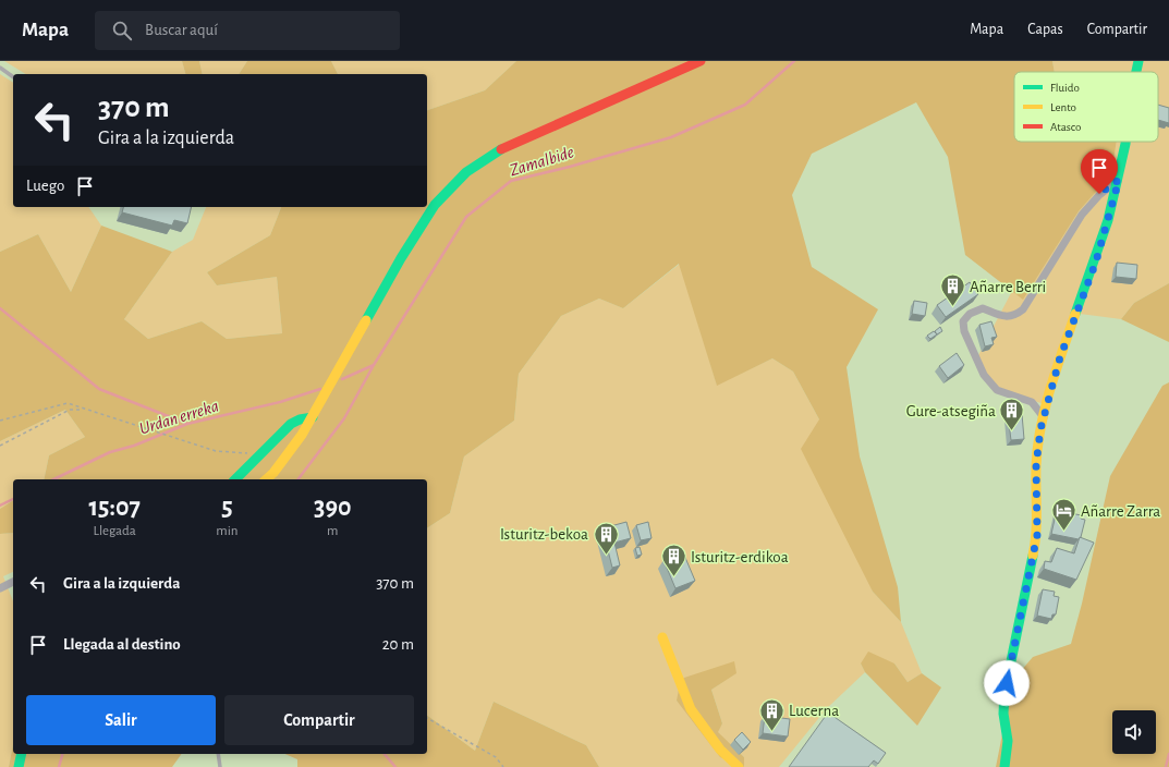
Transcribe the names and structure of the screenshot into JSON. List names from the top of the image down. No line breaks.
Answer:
{"water":["Zamalbide","Urdan erreka"],"places":{"building":["Añarre Berri","Gure-atsegiña","Isturitz-bekoa","Isturitz-erdikoa","Lucerna"],"hotel":["Añarre Zarra"]},"legend":["Fluido","Lento","Atasco"],"page":{"header":"Mapa","search":"Buscar aquí","nav":["Mapa","Capas","Compartir"],"turn":["370 m","Gira a la izquierda"],"then":"Luego","eta":["15:07","Llegada","5","min","390","m"],"list":[{"name":"Gira a la izquierda","value":"370 m"},{"name":"Llegada al destino","value":"20 m"}],"buttons":["Salir","Compartir"]}}
